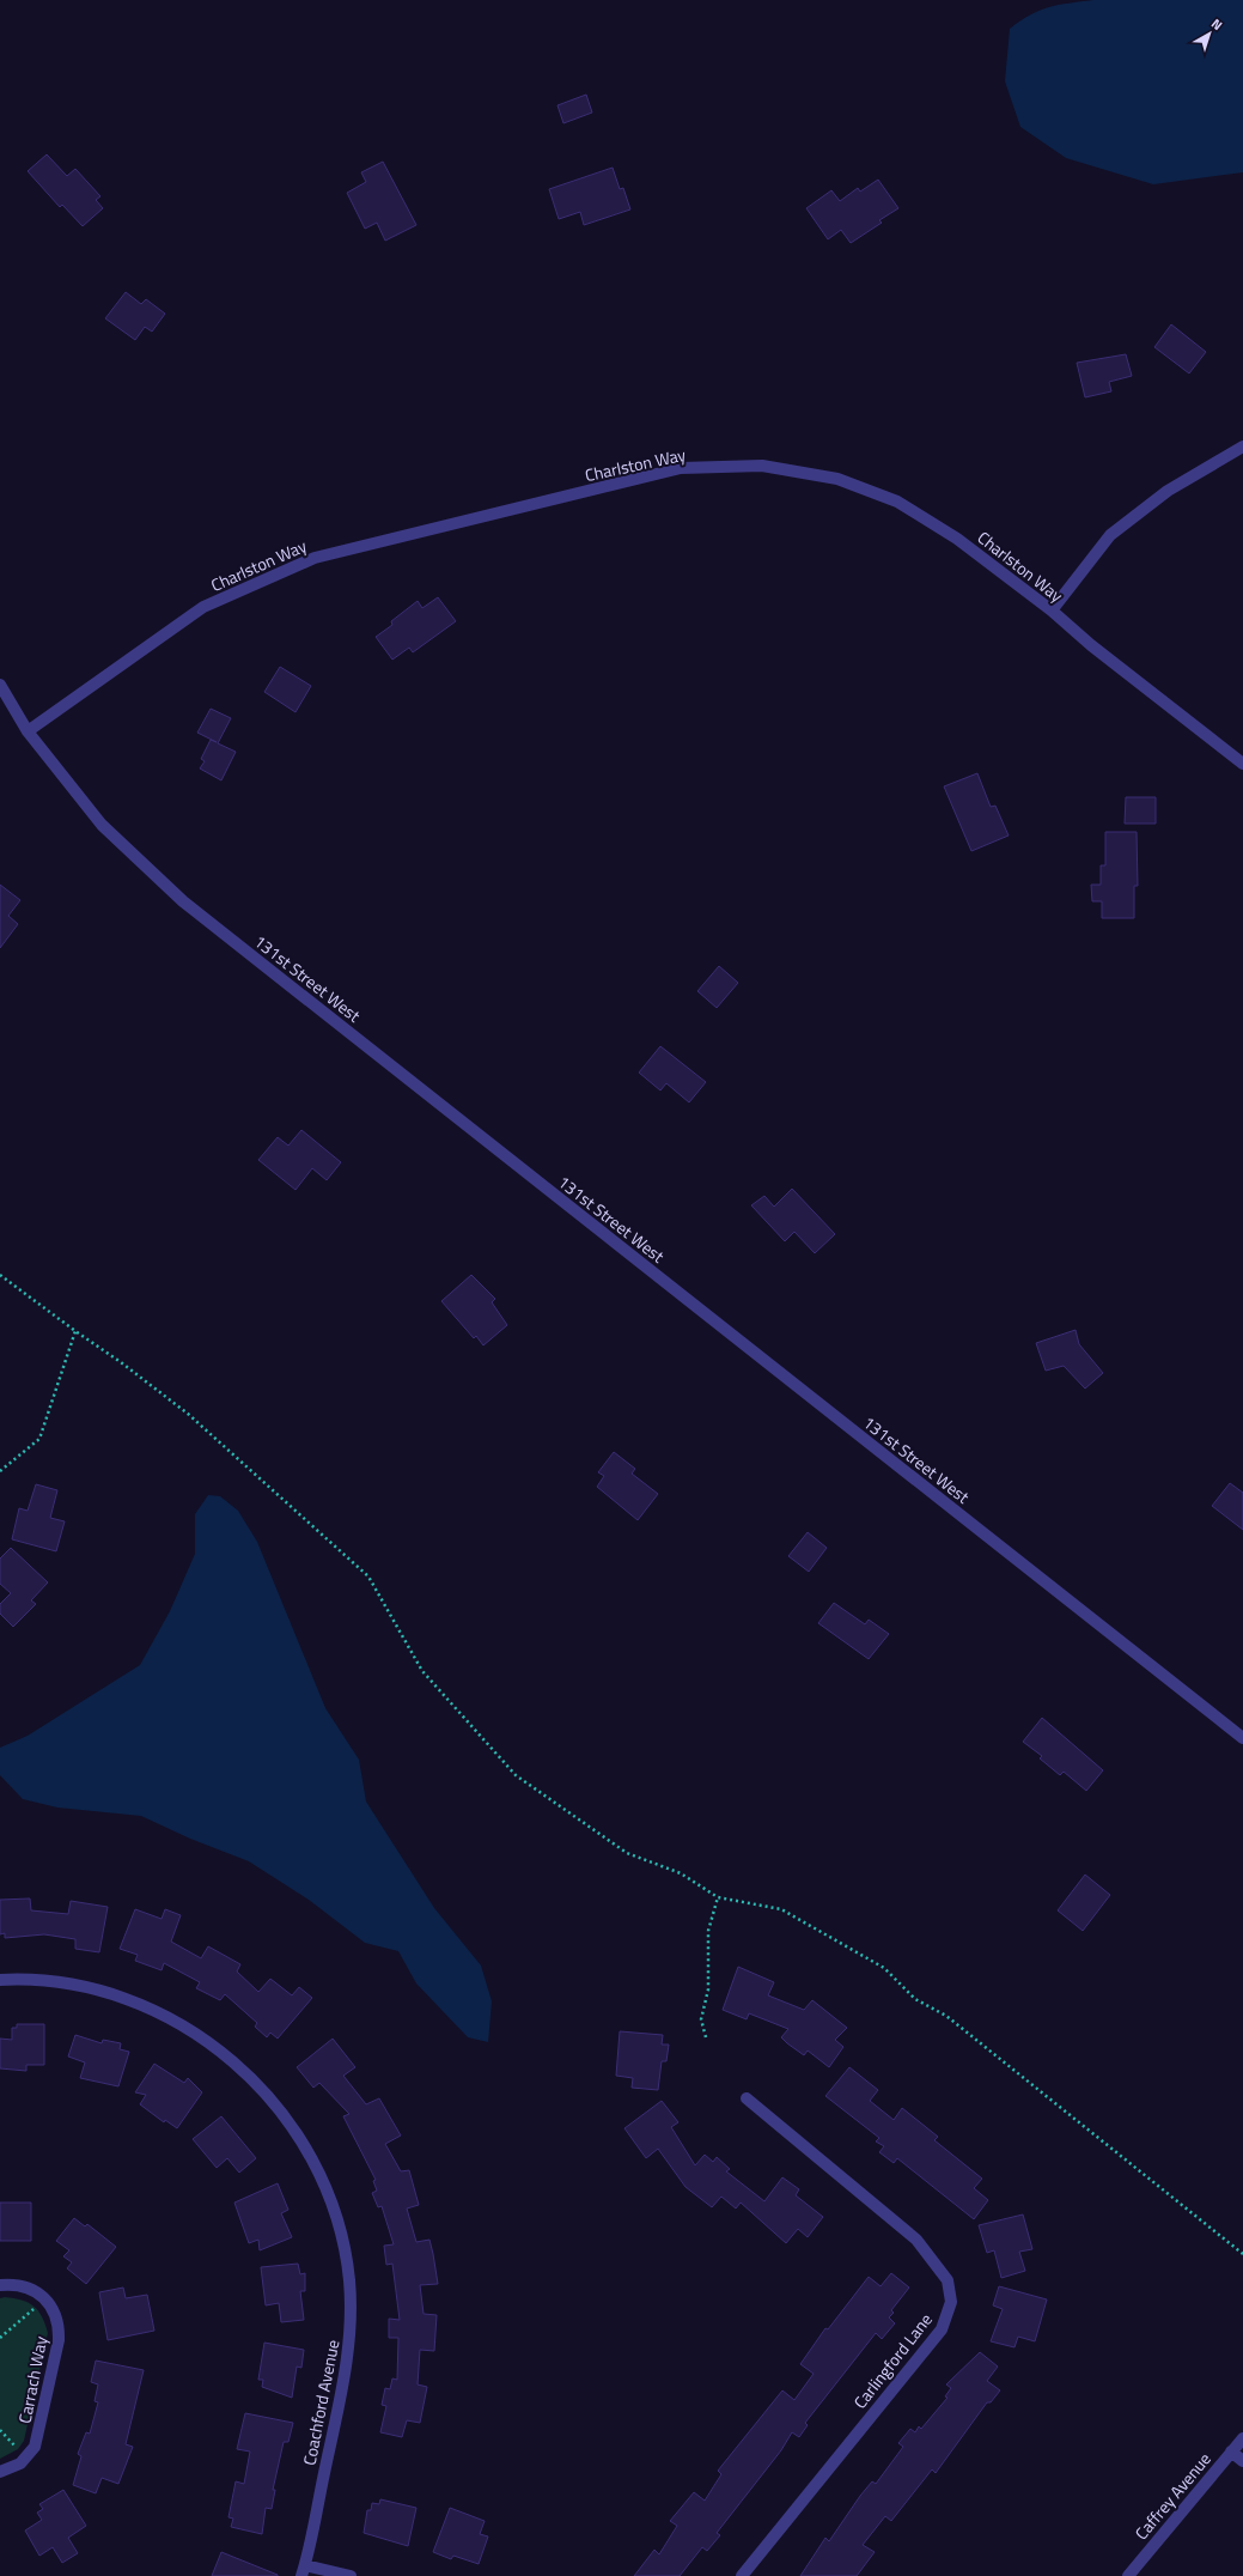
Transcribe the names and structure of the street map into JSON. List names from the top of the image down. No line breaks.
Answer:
{"streets":{"street":["Charlston Way","131st Street West","Carlingford Lane","Carrach Way","Coachford Avenue","Caffrey Avenue"]},"crossings":[["Charlston Way","131st Street West"]],"north":"top right"}
